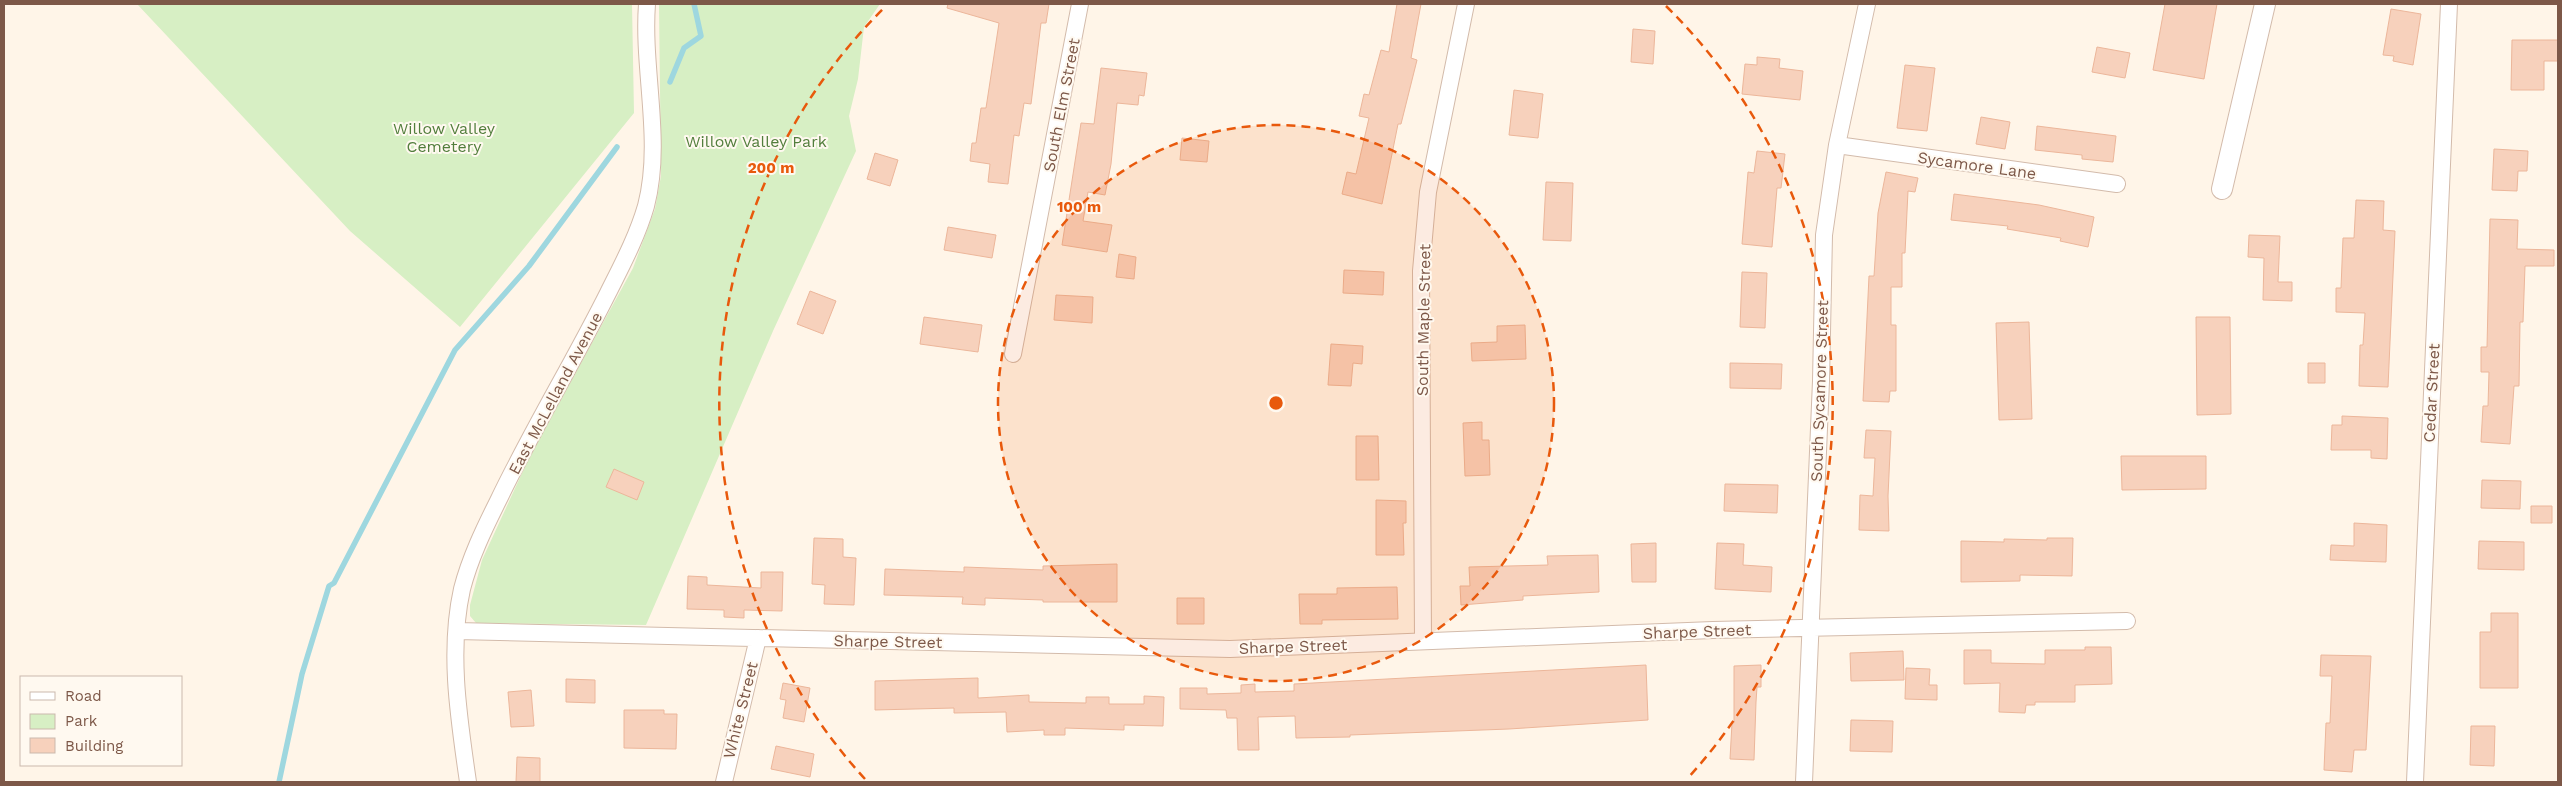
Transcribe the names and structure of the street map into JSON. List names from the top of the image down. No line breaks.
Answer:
{"streets":{"street":["South Elm Street","Sycamore Lane","South Maple Street","South Sycamore Street","East McLelland Avenue","Cedar Street","Sharpe Street","White Street"]},"crossings":[["Sycamore Lane","South Sycamore Street"],["South Maple Street","Sharpe Street"],["South Sycamore Street","Sharpe Street"],["East McLelland Avenue","Sharpe Street"],["Sharpe Street","White Street"]],"parks":["Willow Valley Cemetery","Willow Valley Park"],"legend":["Road","Park","Building"],"rings":["200 m","100 m"]}
